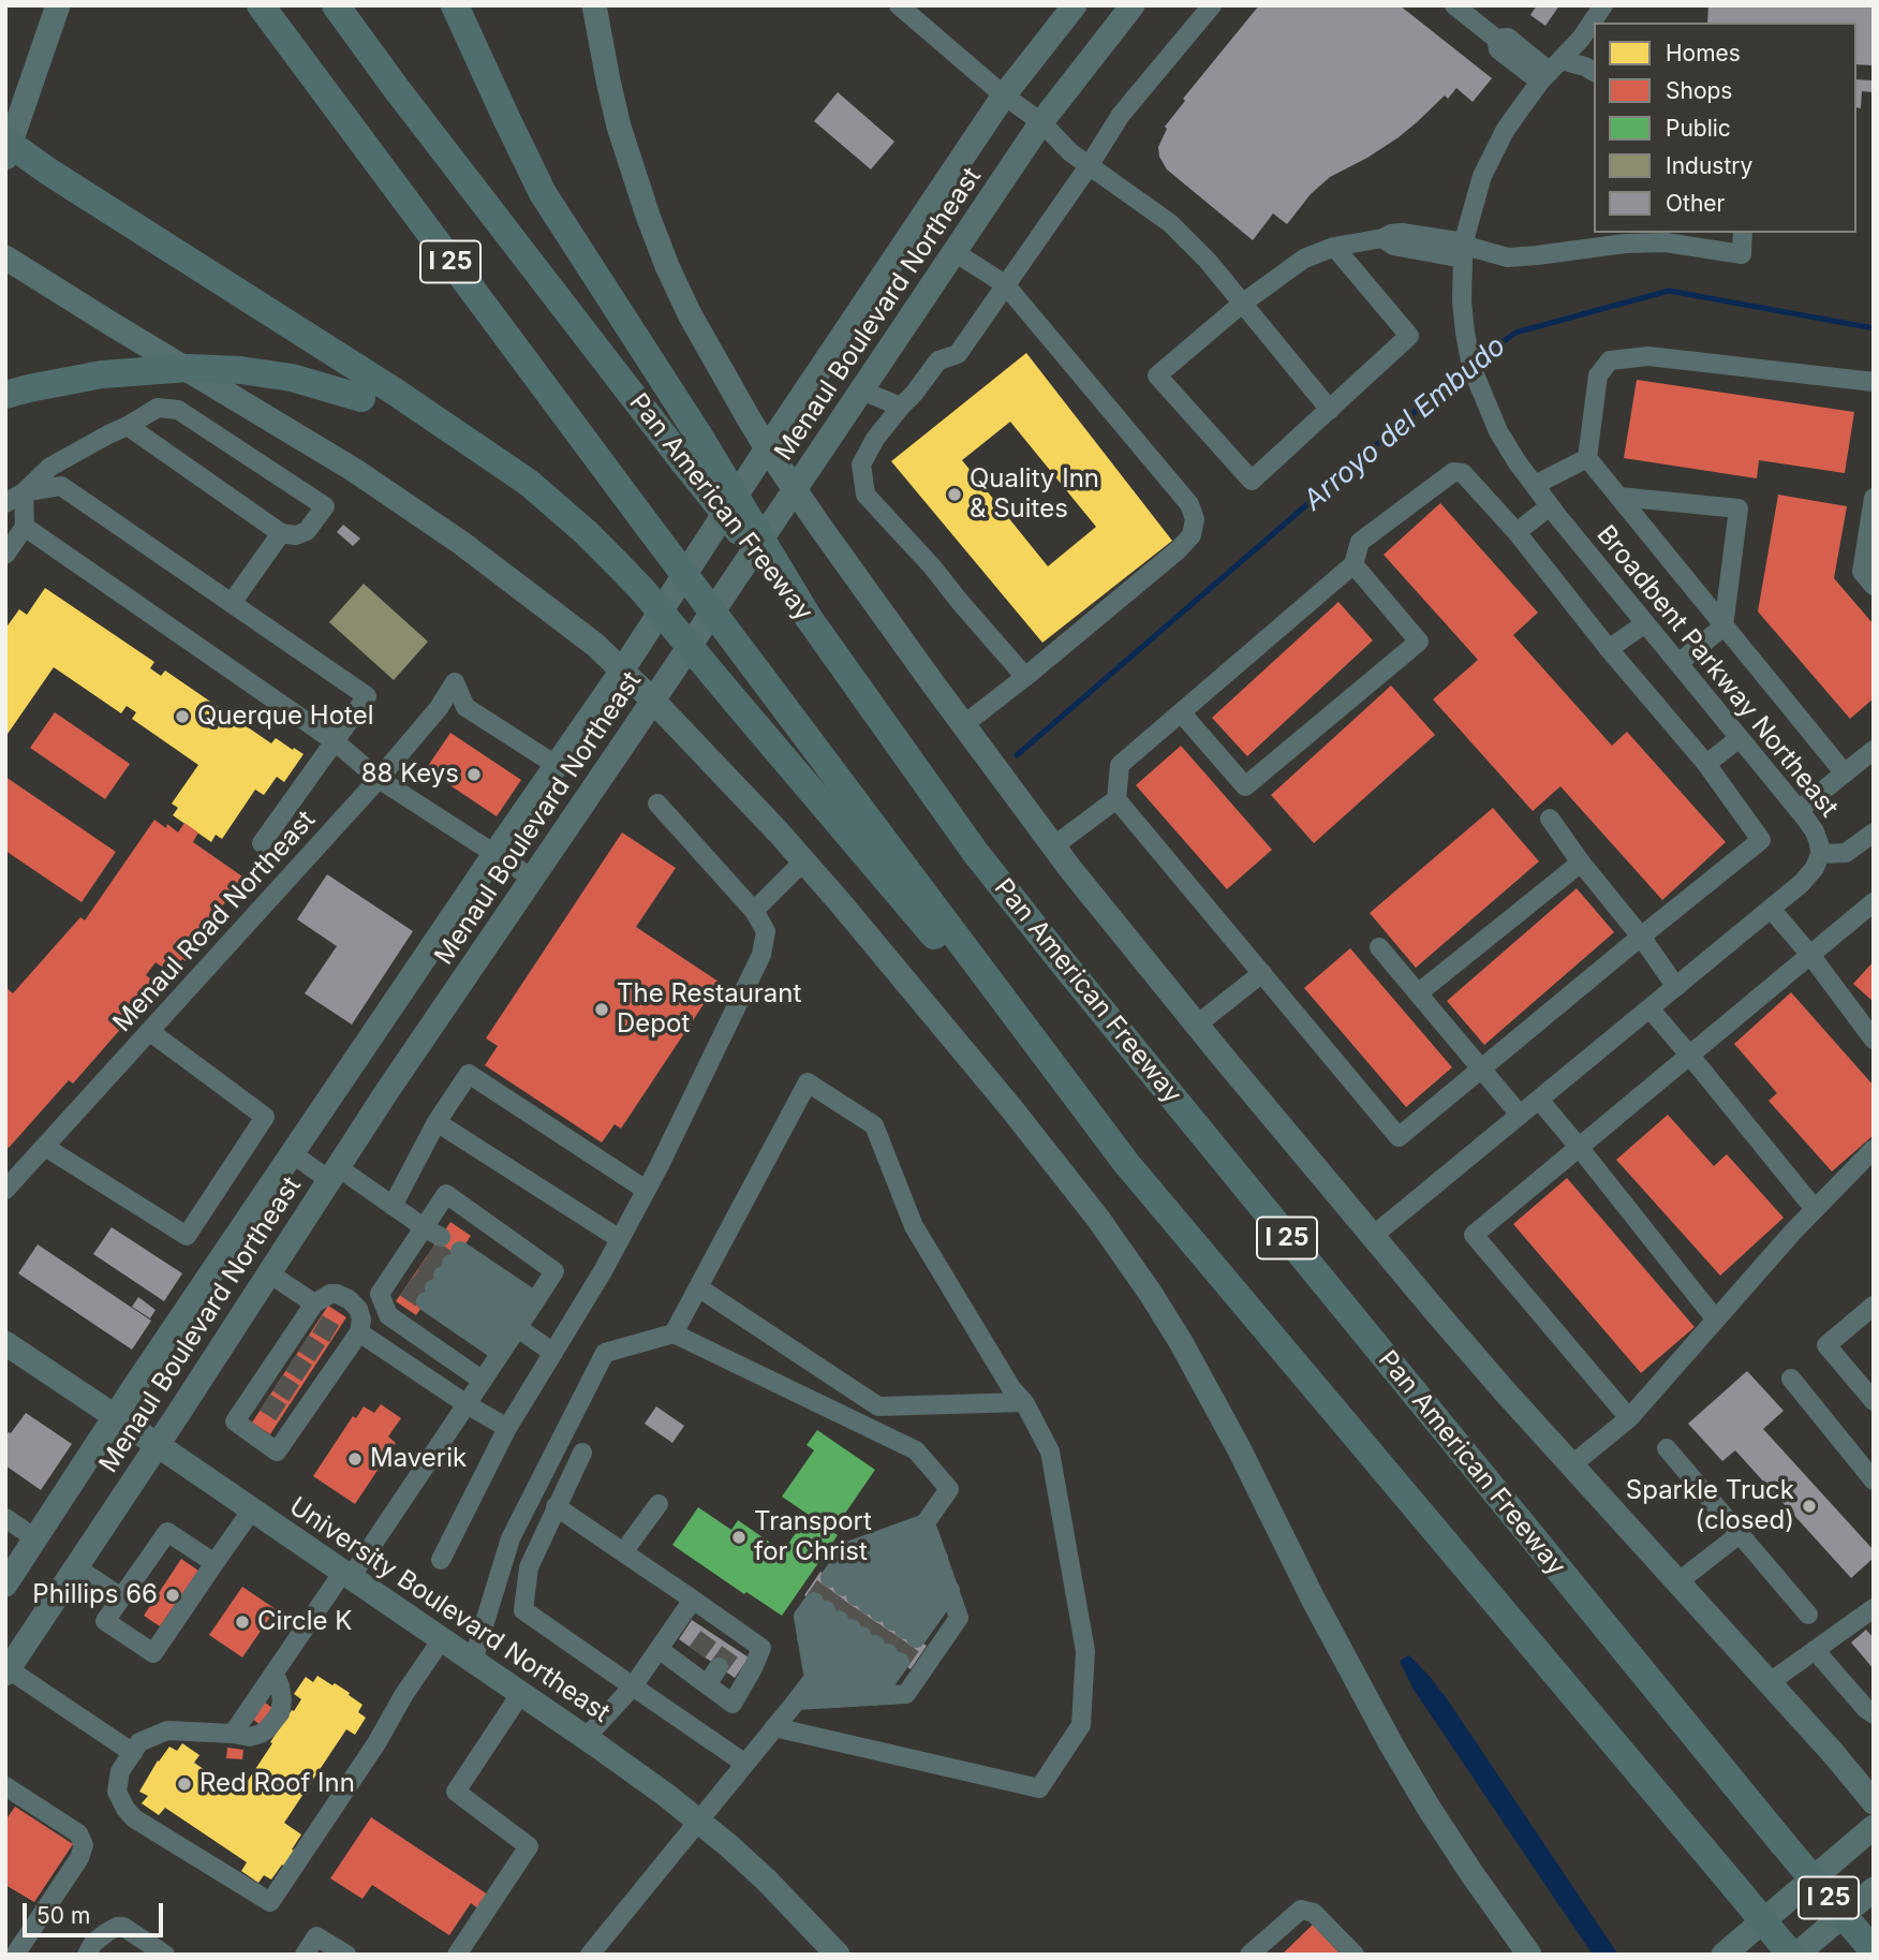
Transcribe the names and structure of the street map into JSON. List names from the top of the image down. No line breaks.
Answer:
{"streets":{"highway":["I 25","Pan American Freeway"],"main road":["Menaul Boulevard Northeast","University Boulevard Northeast"],"street":["Broadbent Parkway Northeast","Menaul Road Northeast"]},"crossings":[["Menaul Boulevard Northeast","Menaul Road Northeast"],["Menaul Boulevard Northeast","University Boulevard Northeast"]],"water":["Arroyo del Embudo"],"places":["Quality Inn & Suites","Querque Hotel","88 Keys","The Restaurant Depot","Maverik","Sparkle Truck (closed)","Transport for Christ","Phillips 66","Circle K","Red Roof Inn"],"legend":["Homes","Shops","Public","Industry","Other"],"scale_bar":"50 m"}
